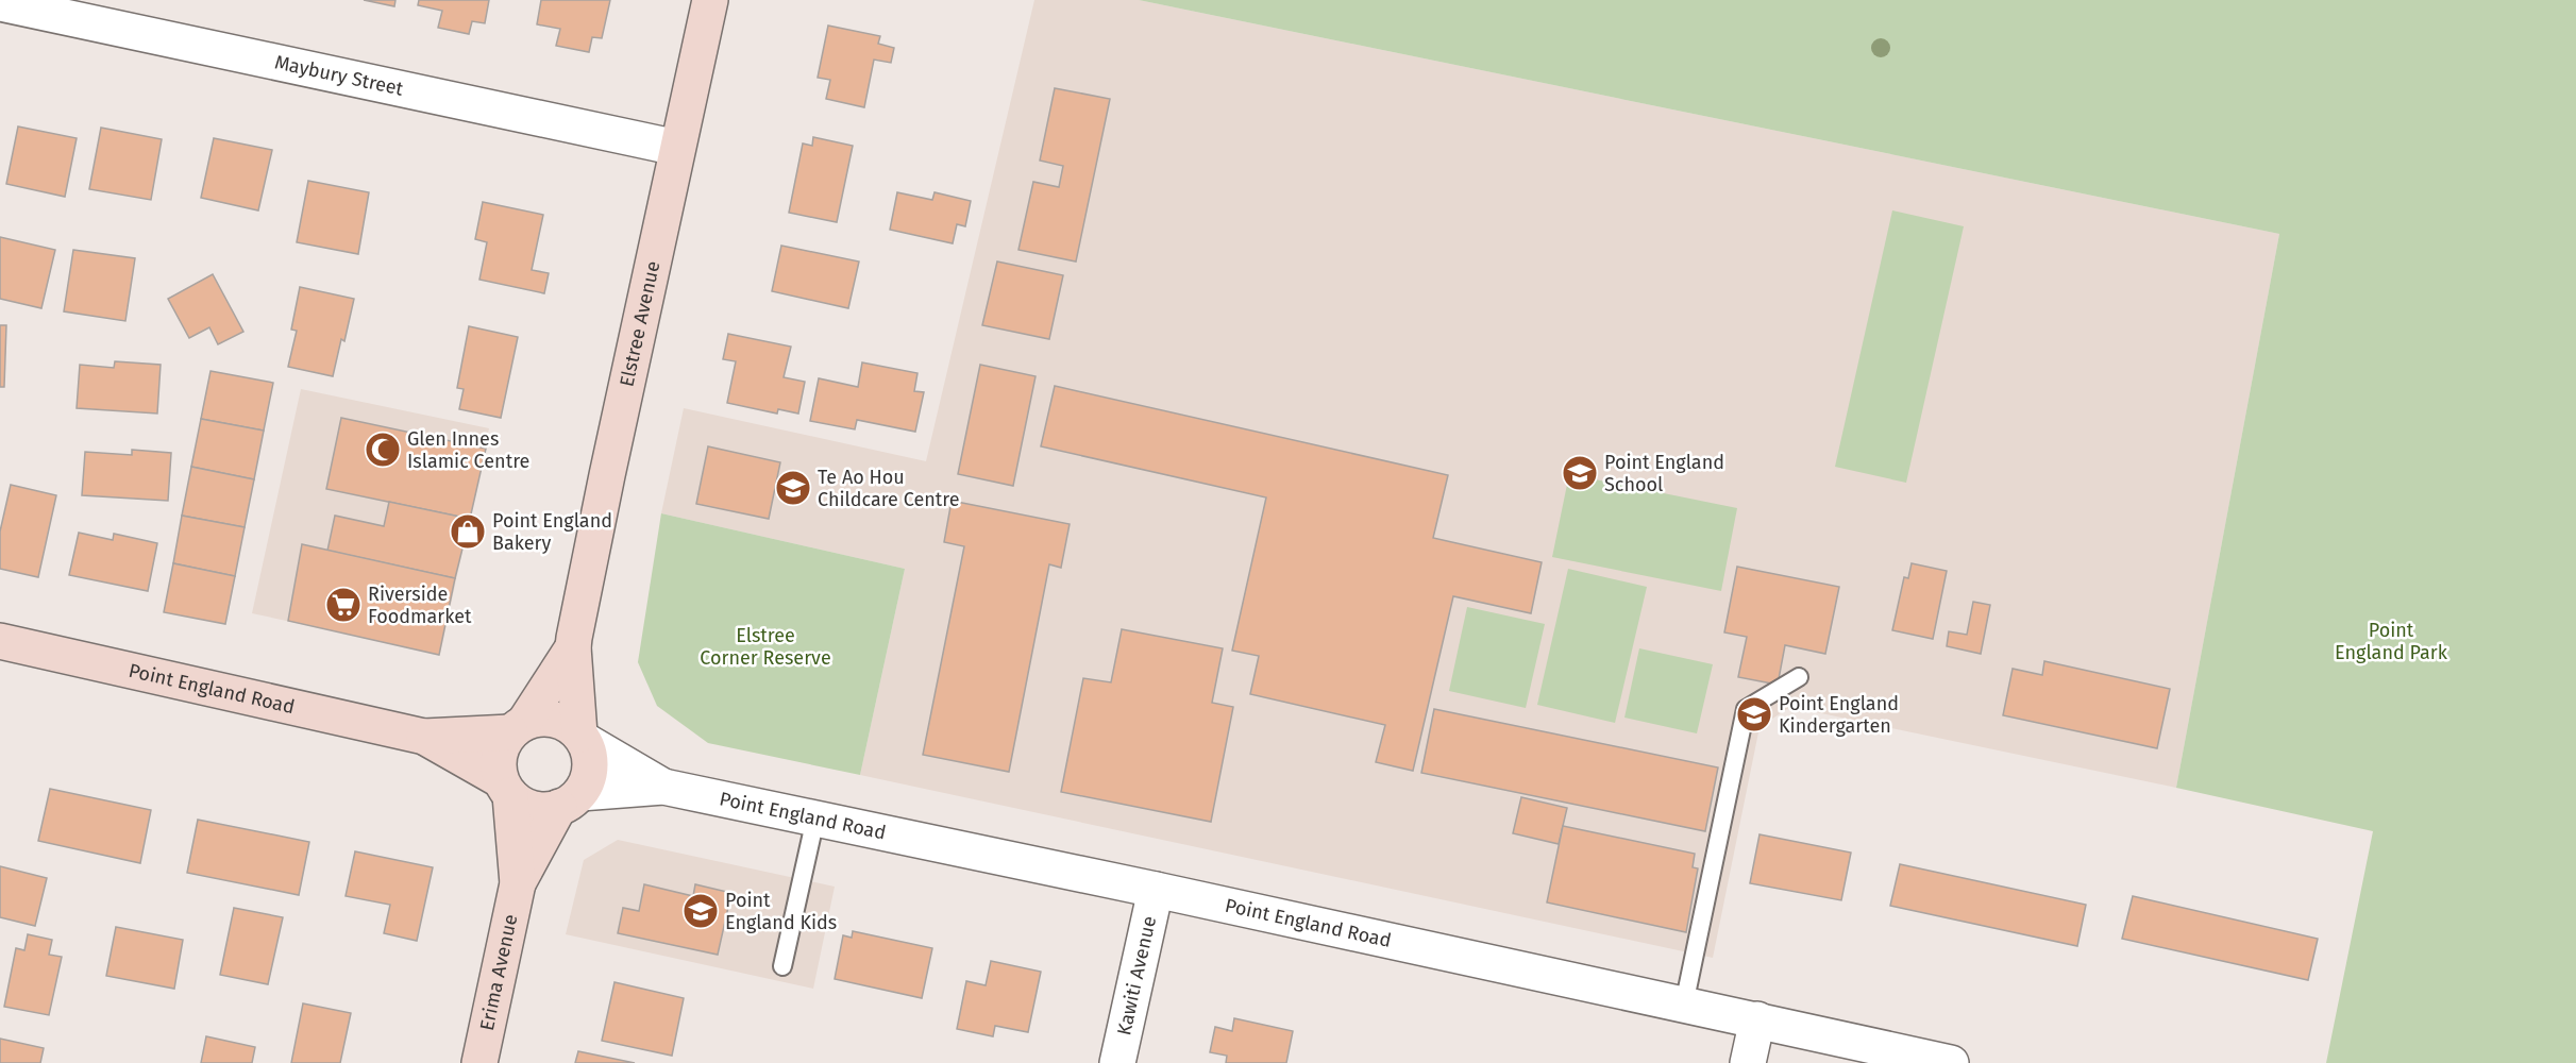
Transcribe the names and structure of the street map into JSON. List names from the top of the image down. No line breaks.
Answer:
{"streets":{"street":["Maybury Street","Elstree Avenue","Point England Road","Erima Avenue","Kawiti Avenue"]},"crossings":[["Maybury Street","Elstree Avenue"],["Point England Road","Erima Avenue"],["Point England Road","Kawiti Avenue"]],"parks":["Point England Park","Elstree Corner Reserve"],"places":{"mosque":["Glen Innes Islamic Centre"],"school or university":["Point England School","Te Ao Hou Childcare Centre","Point England Kindergarten","Point England Kids"],"shop":["Point England Bakery"],"supermarket":["Riverside Foodmarket"]}}
